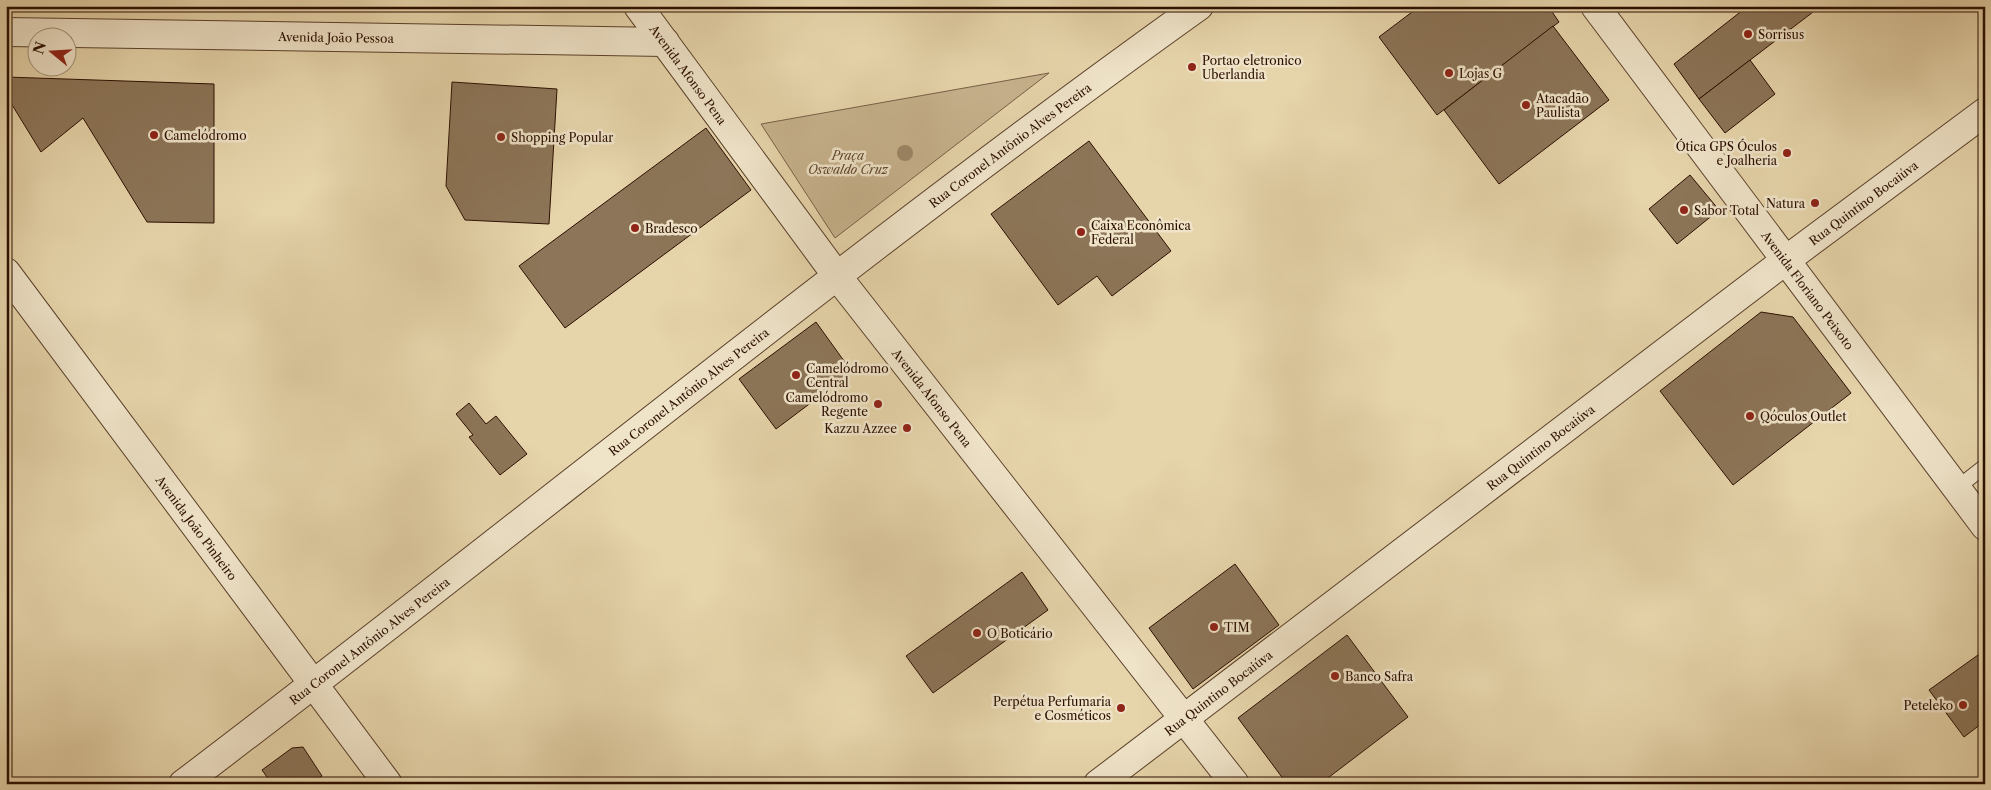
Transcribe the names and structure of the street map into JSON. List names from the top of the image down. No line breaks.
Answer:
{"streets":{"street":["Avenida João Pessoa","Avenida Afonso Pena","Rua Coronel Antônio Alves Pereira","Rua Quintino Bocaiúva","Avenida Floriano Peixoto","Avenida João Pinheiro"]},"crossings":[["Avenida João Pessoa","Avenida Afonso Pena"],["Avenida Afonso Pena","Rua Coronel Antônio Alves Pereira"],["Avenida Afonso Pena","Rua Quintino Bocaiúva"],["Rua Coronel Antônio Alves Pereira","Avenida João Pinheiro"],["Rua Quintino Bocaiúva","Avenida Floriano Peixoto"]],"parks":["Praça Oswaldo Cruz"],"places":["Sorrisus","Portao eletronico Uberlandia","Lojas G","Atacadão Paulista","Camelódromo","Shopping Popular","Ótica GPS Óculos e Joalheria","Natura","Sabor Total","Bradesco","Caixa Econômica Federal","Camelódromo Central","Camelódromo Regente","Qóculos Outlet","Kazzu Azzee","TIM","O Boticário","Banco Safra","Peteleko","Perpétua Perfumaria e Cosméticos"],"north":"left"}
